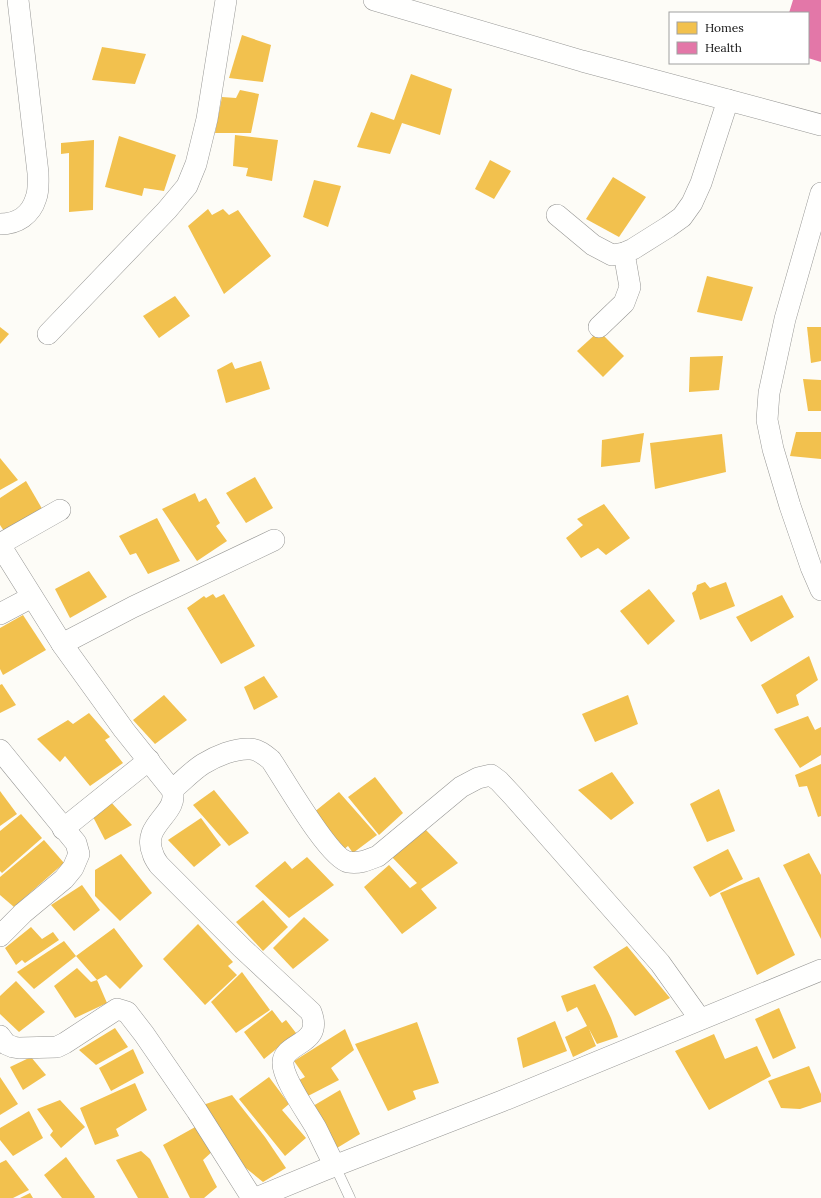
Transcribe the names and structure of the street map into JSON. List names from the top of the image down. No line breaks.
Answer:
{"legend":["Homes","Health"]}
